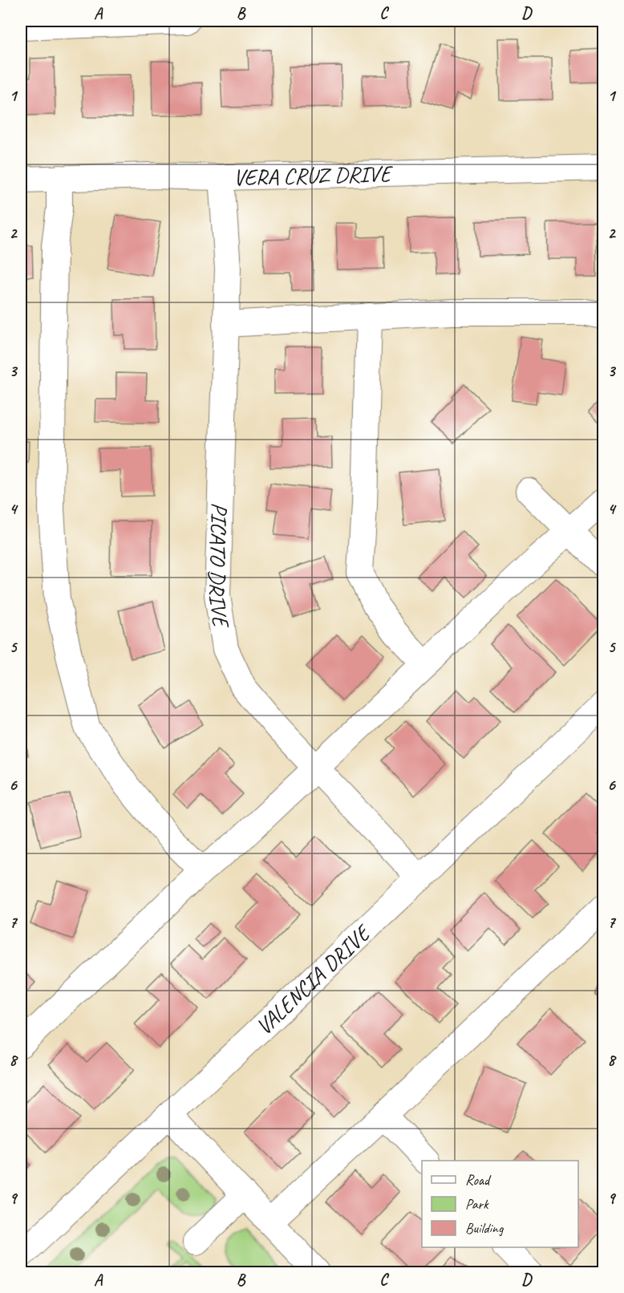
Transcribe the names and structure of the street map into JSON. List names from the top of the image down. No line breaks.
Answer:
{"streets":{"street":["VERA CRUZ DRIVE","PICATO DRIVE","VALENCIA DRIVE"]},"crossings":[["VERA CRUZ DRIVE","PICATO DRIVE"],["PICATO DRIVE","VALENCIA DRIVE"]],"legend":["Road","Park","Building"],"grid":{"columns":["A","B","C","D"],"rows":["1","2","3","4","5","6","7","8","9"]}}
